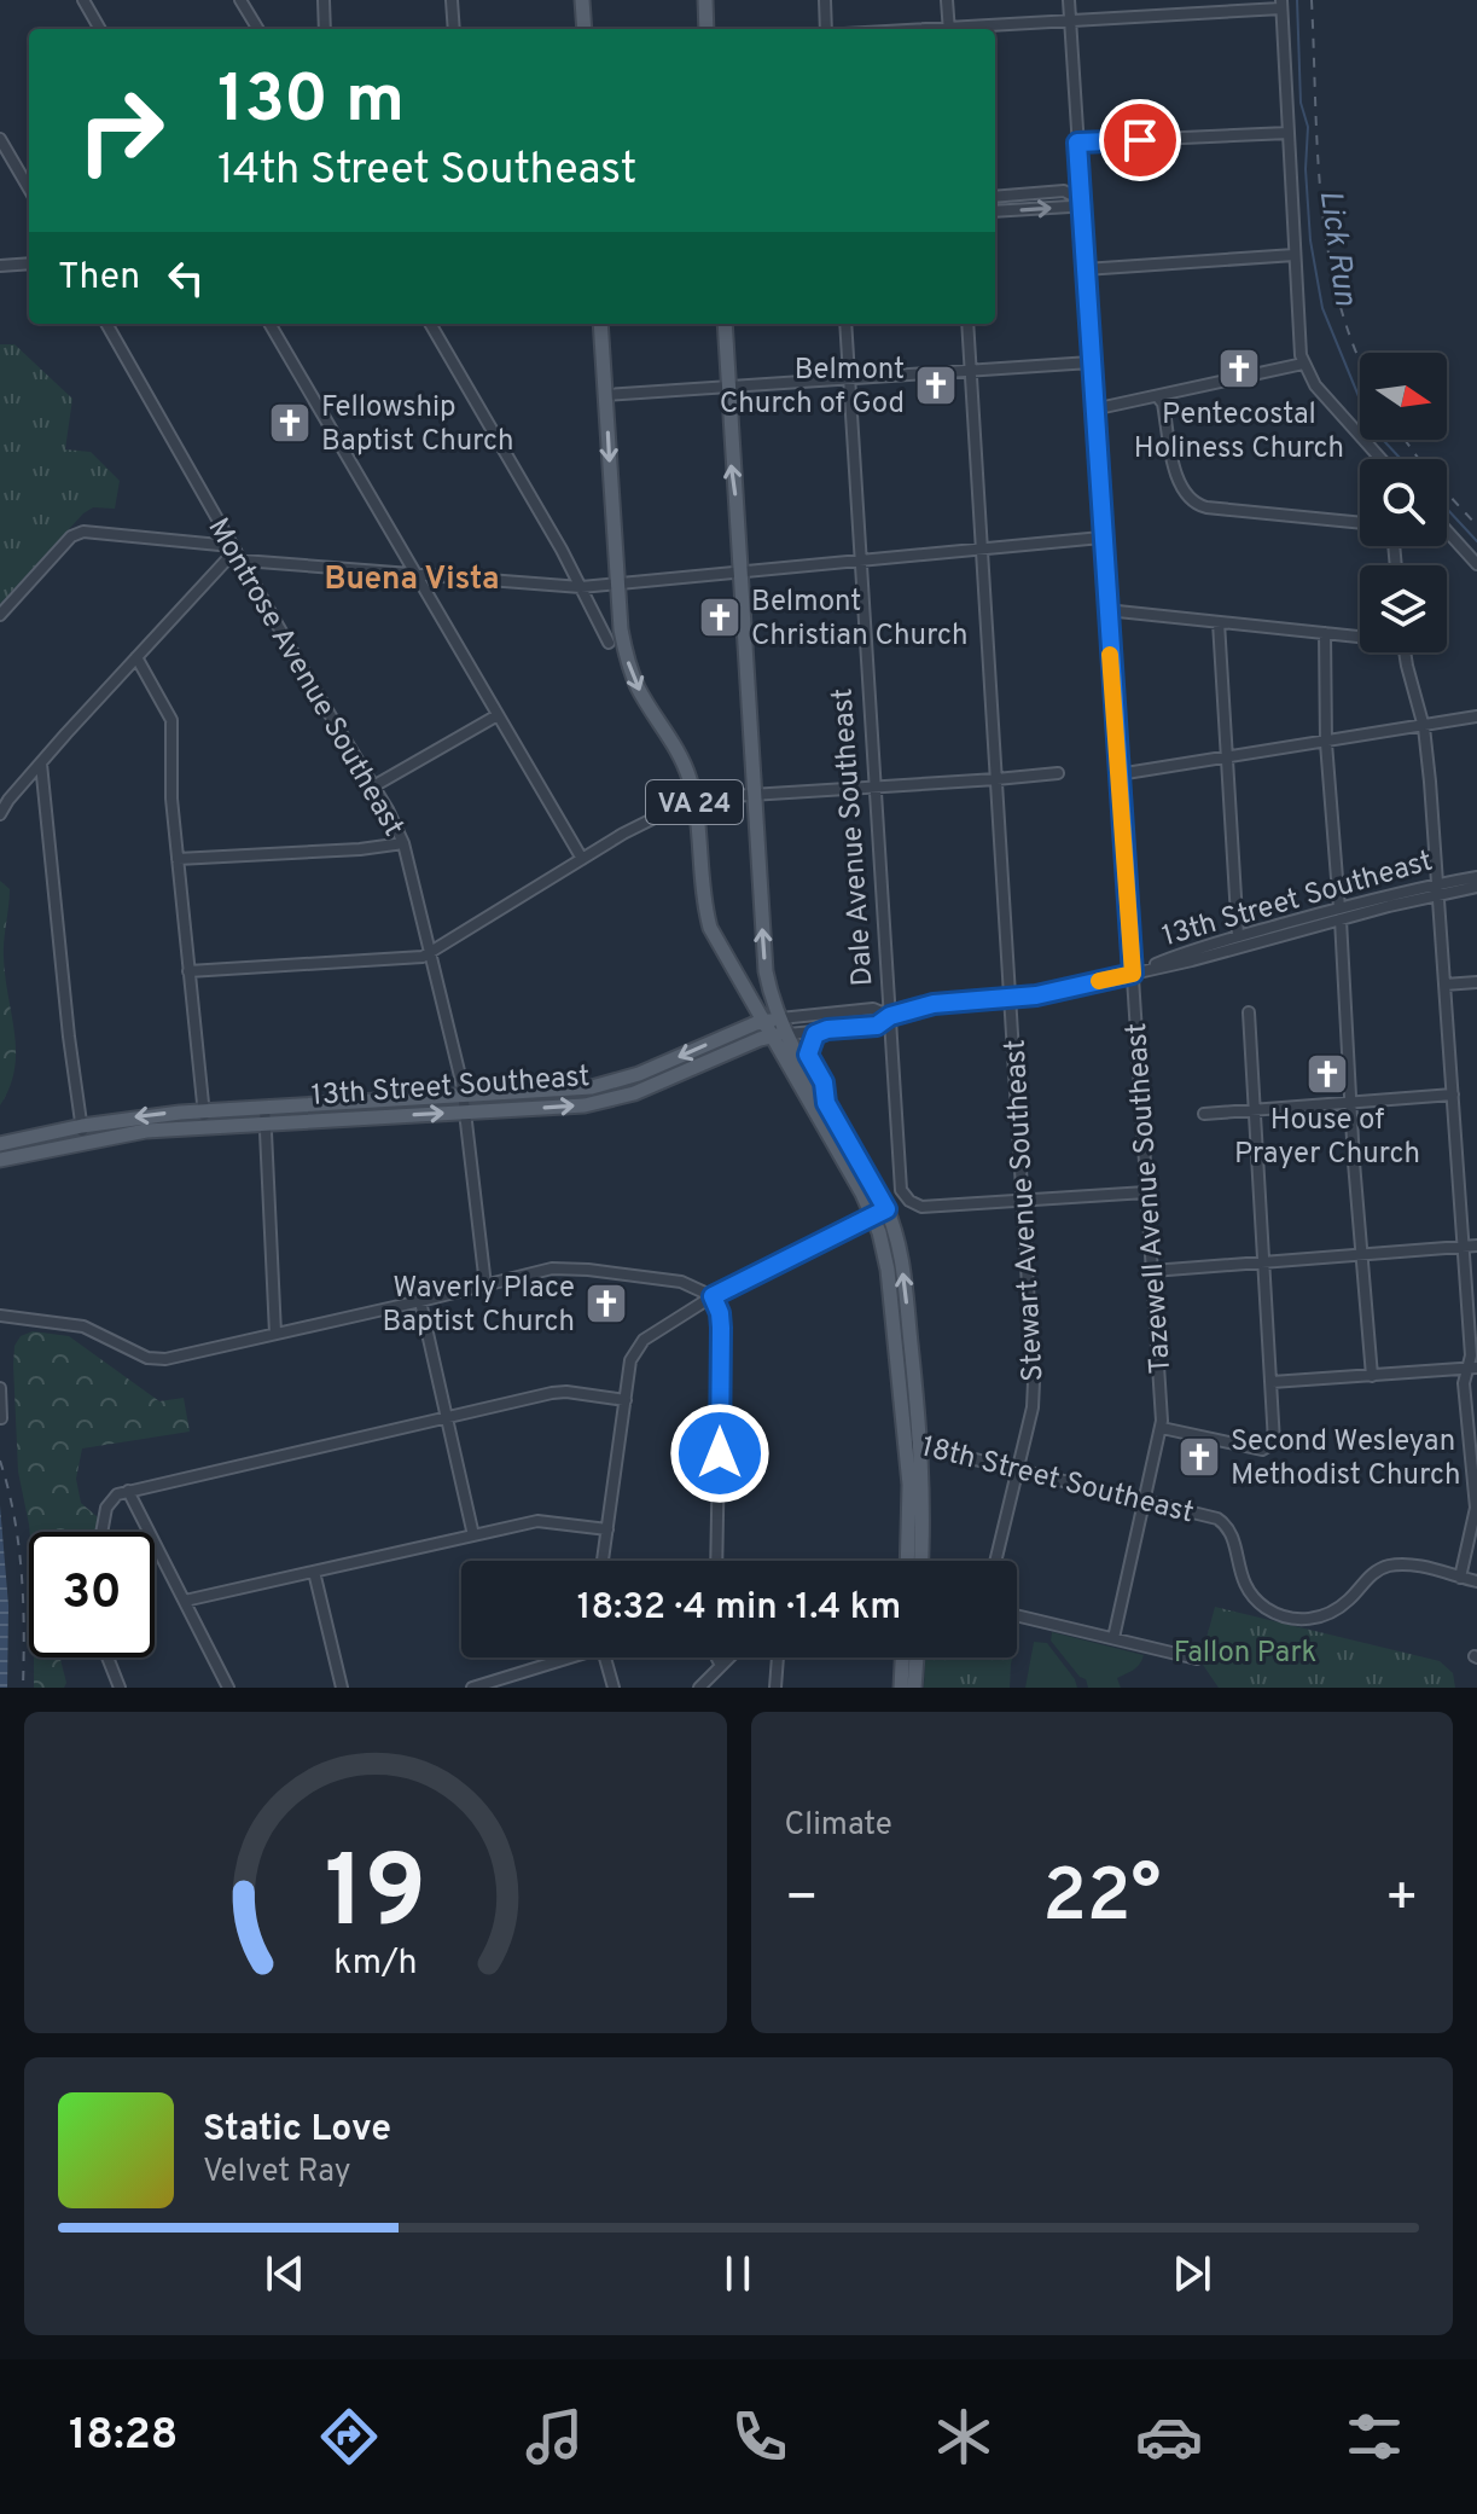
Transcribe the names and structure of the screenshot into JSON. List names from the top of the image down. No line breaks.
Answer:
{"streets":{"main road":["VA 24","13th Street Southeast"],"street":["Montrose Avenue Southeast","Dale Avenue Southeast","Tazewell Avenue Southeast","Stewart Avenue Southeast","18th Street Southeast"]},"crossings":[["Montrose Avenue Southeast","13th Street Southeast"],["VA 24","13th Street Southeast"],["VA 24","18th Street Southeast"],["Dale Avenue Southeast","13th Street Southeast"],["Dale Avenue Southeast","Stewart Avenue Southeast"],["13th Street Southeast","Tazewell Avenue Southeast"],["13th Street Southeast","Stewart Avenue Southeast"],["Tazewell Avenue Southeast","18th Street Southeast"],["Stewart Avenue Southeast","18th Street Southeast"]],"districts":["Buena Vista"],"water":["Lick Run"],"parks":["Fallon Park"],"places":{"church":["Pentecostal Holiness Church","Belmont Church of God","Fellowship Baptist Church","Belmont Christian Church","House of Prayer Church","Waverly Place Baptist Church","Second Wesleyan Methodist Church"]},"north":"right","page":{"turn":["130 m","14th Street Southeast"],"then":"Then","limit":"30","trip":"18:32 · 4 min · 1.4 km","tile":"Climate","heat":["−","22°","+"],"song":["Static Love","Velvet Ray"],"tabs":"18:28","gauge":["19","km/h"]}}
